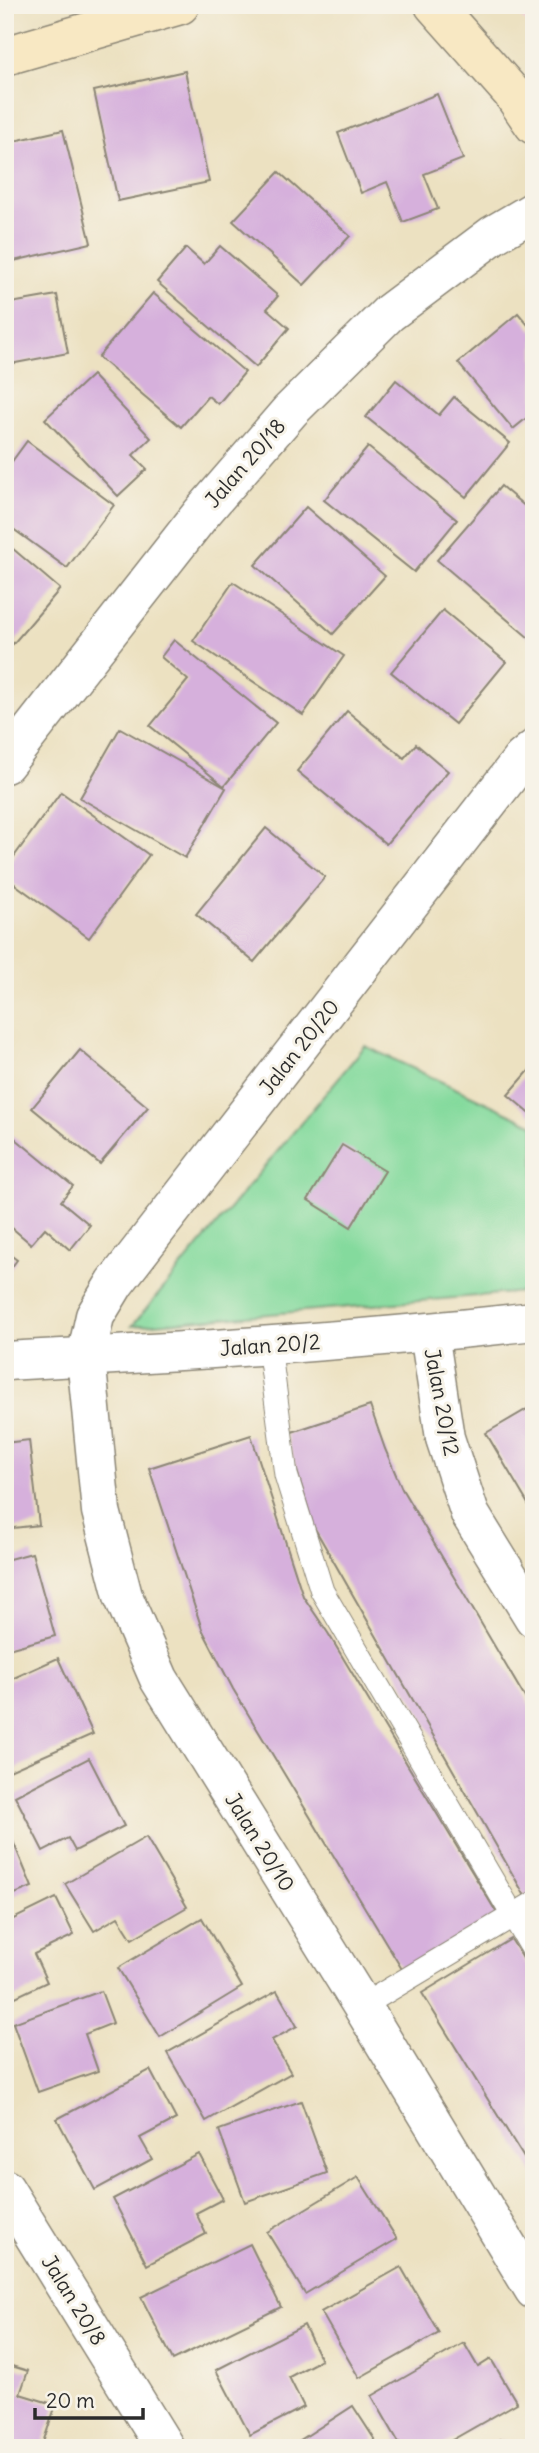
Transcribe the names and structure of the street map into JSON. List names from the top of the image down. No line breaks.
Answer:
{"streets":{"street":["Jalan 20/18","Jalan 20/20","Jalan 20/2","Jalan 20/12","Jalan 20/10","Jalan 20/8"]},"crossings":[["Jalan 20/20","Jalan 20/2"],["Jalan 20/20","Jalan 20/10"],["Jalan 20/2","Jalan 20/12"],["Jalan 20/2","Jalan 20/10"]],"scale_bar":"20 m"}
